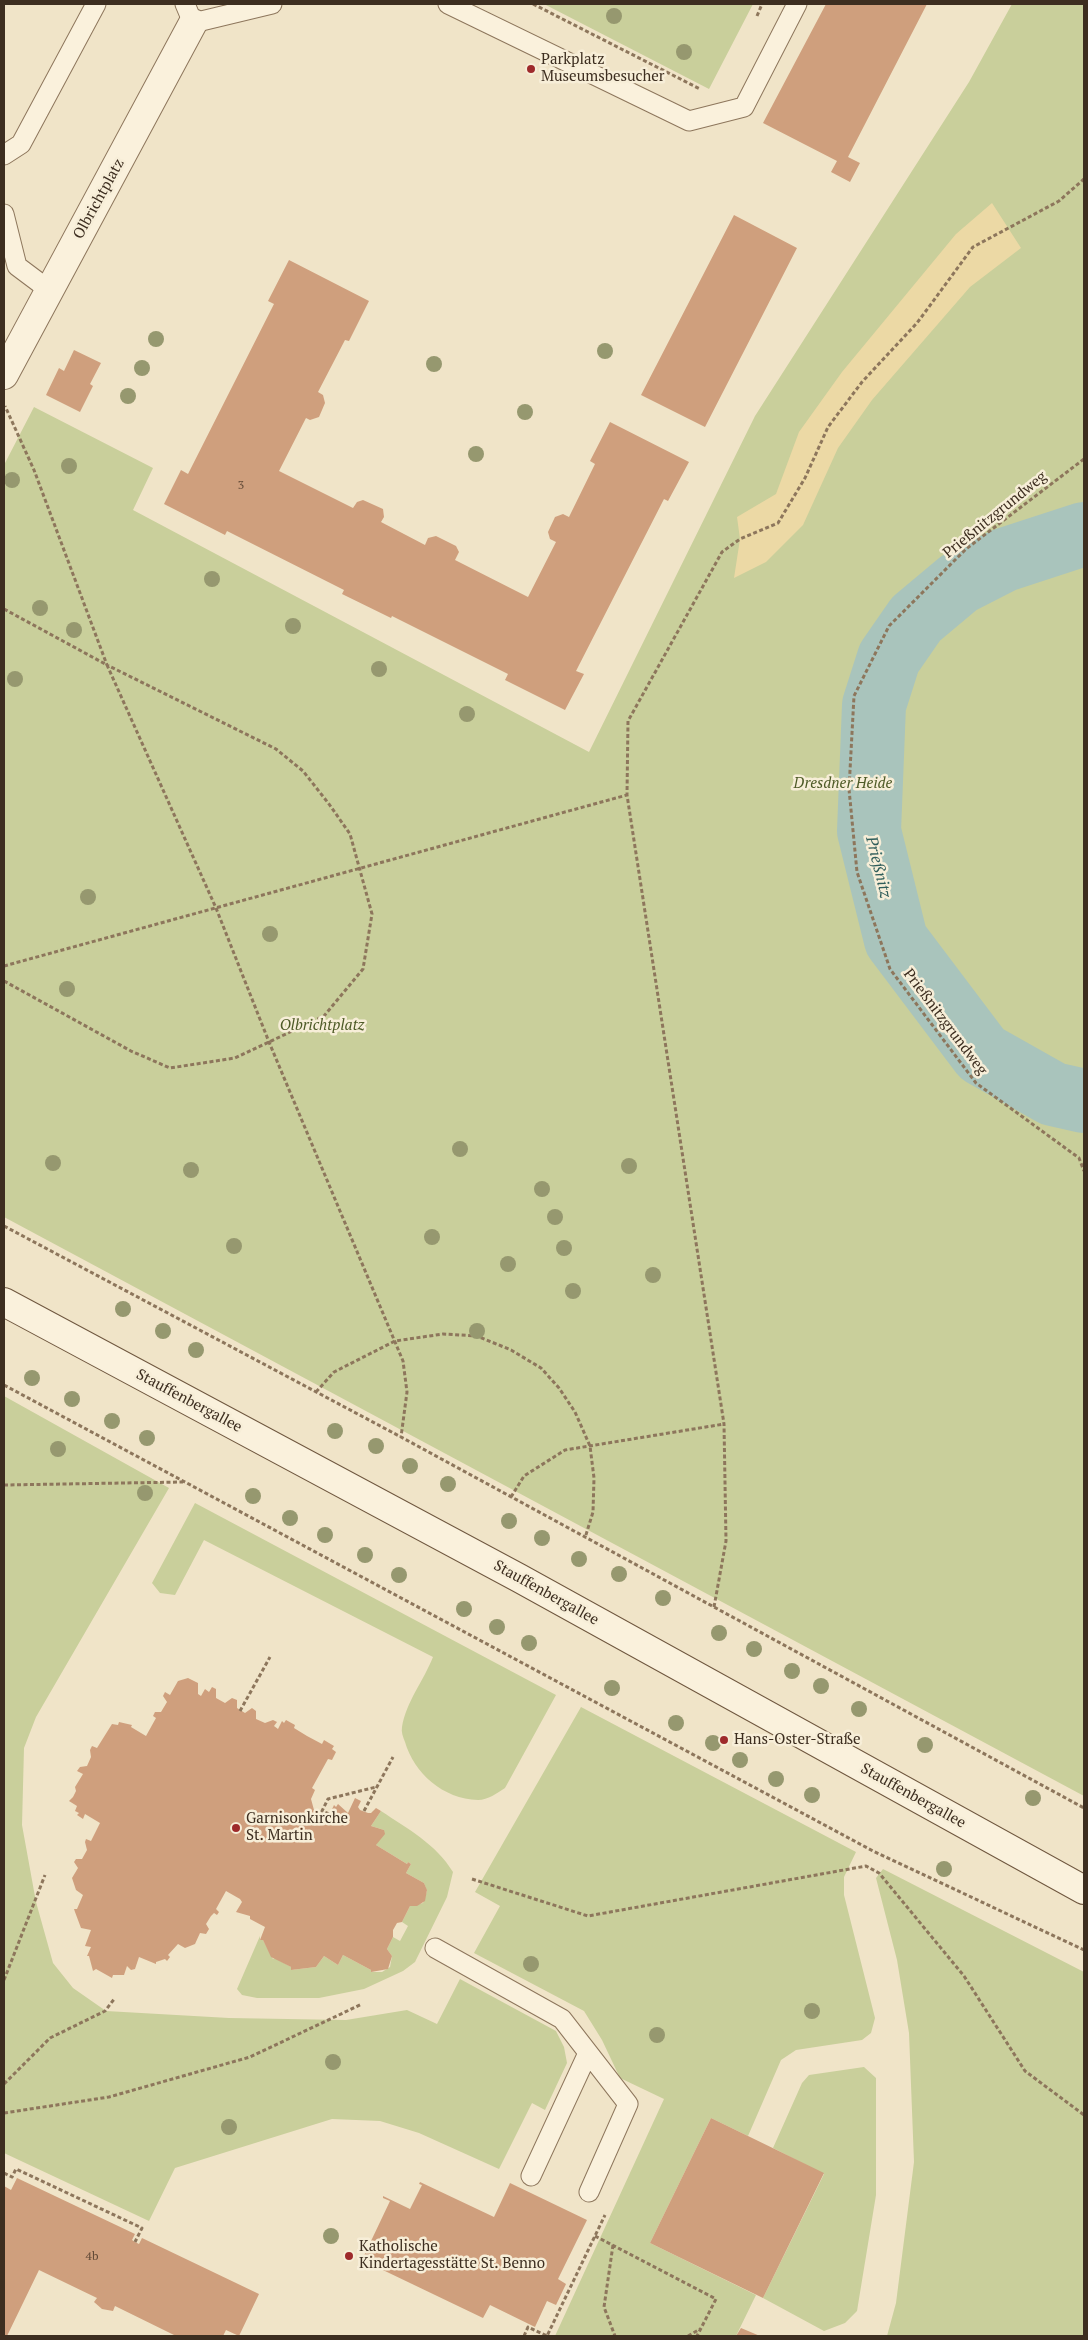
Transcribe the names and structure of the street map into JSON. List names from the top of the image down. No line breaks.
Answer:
{"streets":{"main road":["Olbrichtplatz","Stauffenbergallee"],"path":["Prießnitzgrundweg"]},"water":["Prießnitz"],"parks":["Dresdner Heide","Olbrichtplatz"],"places":["Parkplatz Museumsbesucher","Hans-Oster-Straße","Garnisonkirche St. Martin","Katholische Kindertagesstätte St. Benno"],"house_numbers":["3","4b"]}
